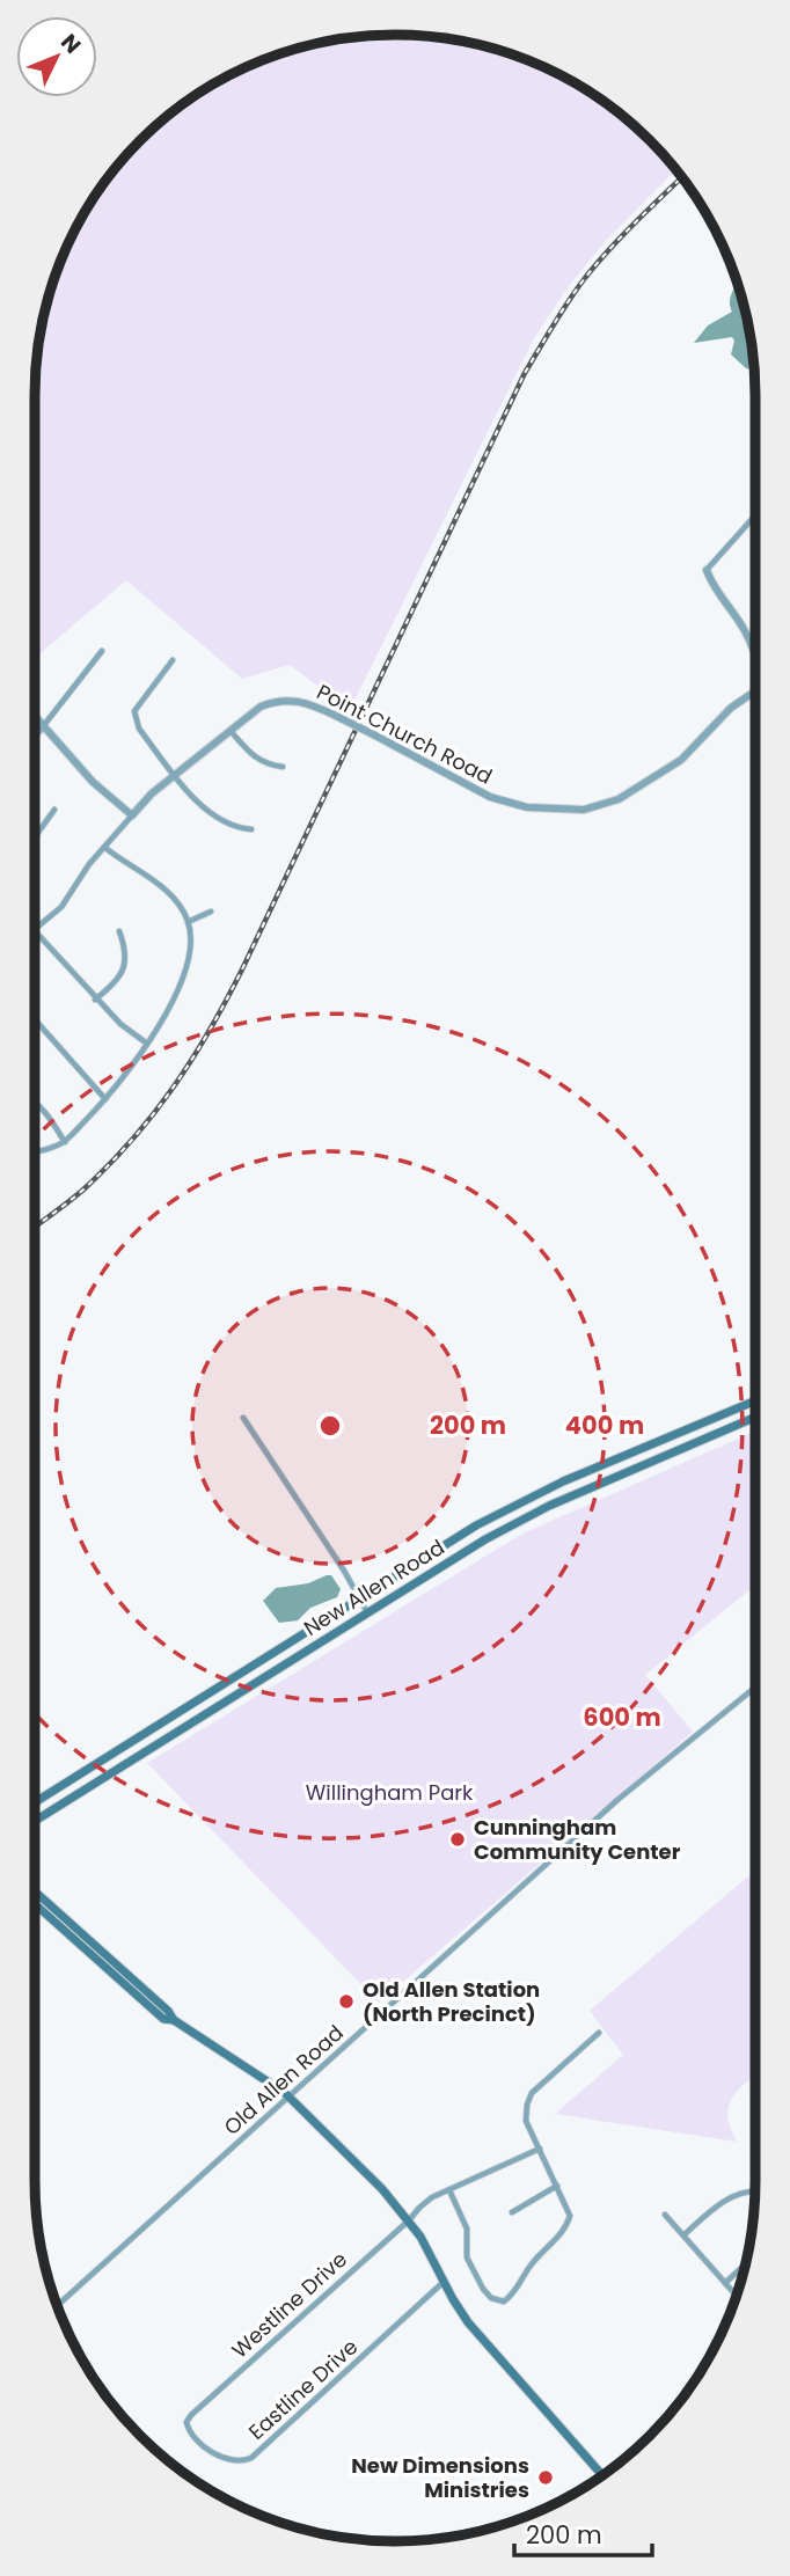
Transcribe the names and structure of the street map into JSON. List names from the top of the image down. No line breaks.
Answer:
{"streets":{"main road":["New Allen Road"],"street":["Point Church Road","Old Allen Road","Westline Drive","Eastline Drive"]},"crossings":[["Westline Drive","Eastline Drive"]],"parks":["Willingham Park"],"places":["Cunningham Community Center","Old Allen Station (North Precinct)","New Dimensions Ministries"],"scale_bar":"200 m","north":"top right","rings":["200 m","400 m","600 m"]}
